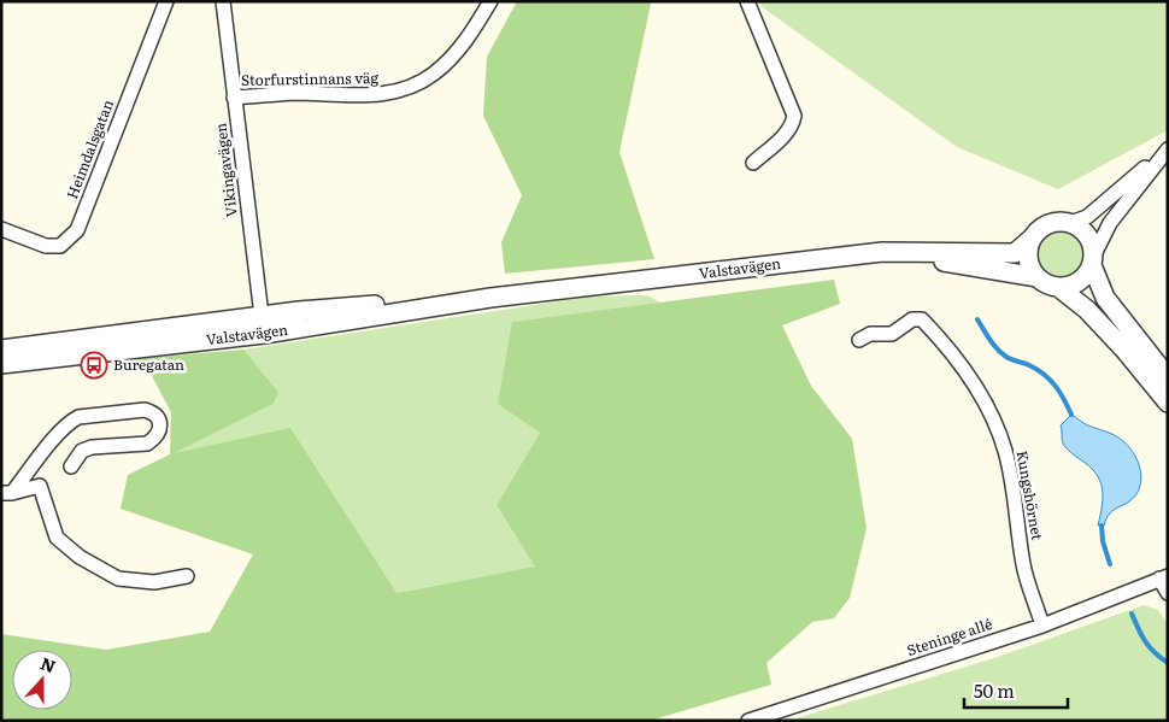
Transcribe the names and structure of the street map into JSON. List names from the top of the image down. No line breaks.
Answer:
{"streets":{"street":["Storfurstinnans väg","Heimdalsgatan","Vikingavägen","Valstavägen","Kungshörnet","Steninge allé"]},"crossings":[["Storfurstinnans väg","Vikingavägen"],["Vikingavägen","Valstavägen"],["Kungshörnet","Steninge allé"]],"places":{"bus stop":["Buregatan"]},"scale_bar":"50 m","north":"top"}
